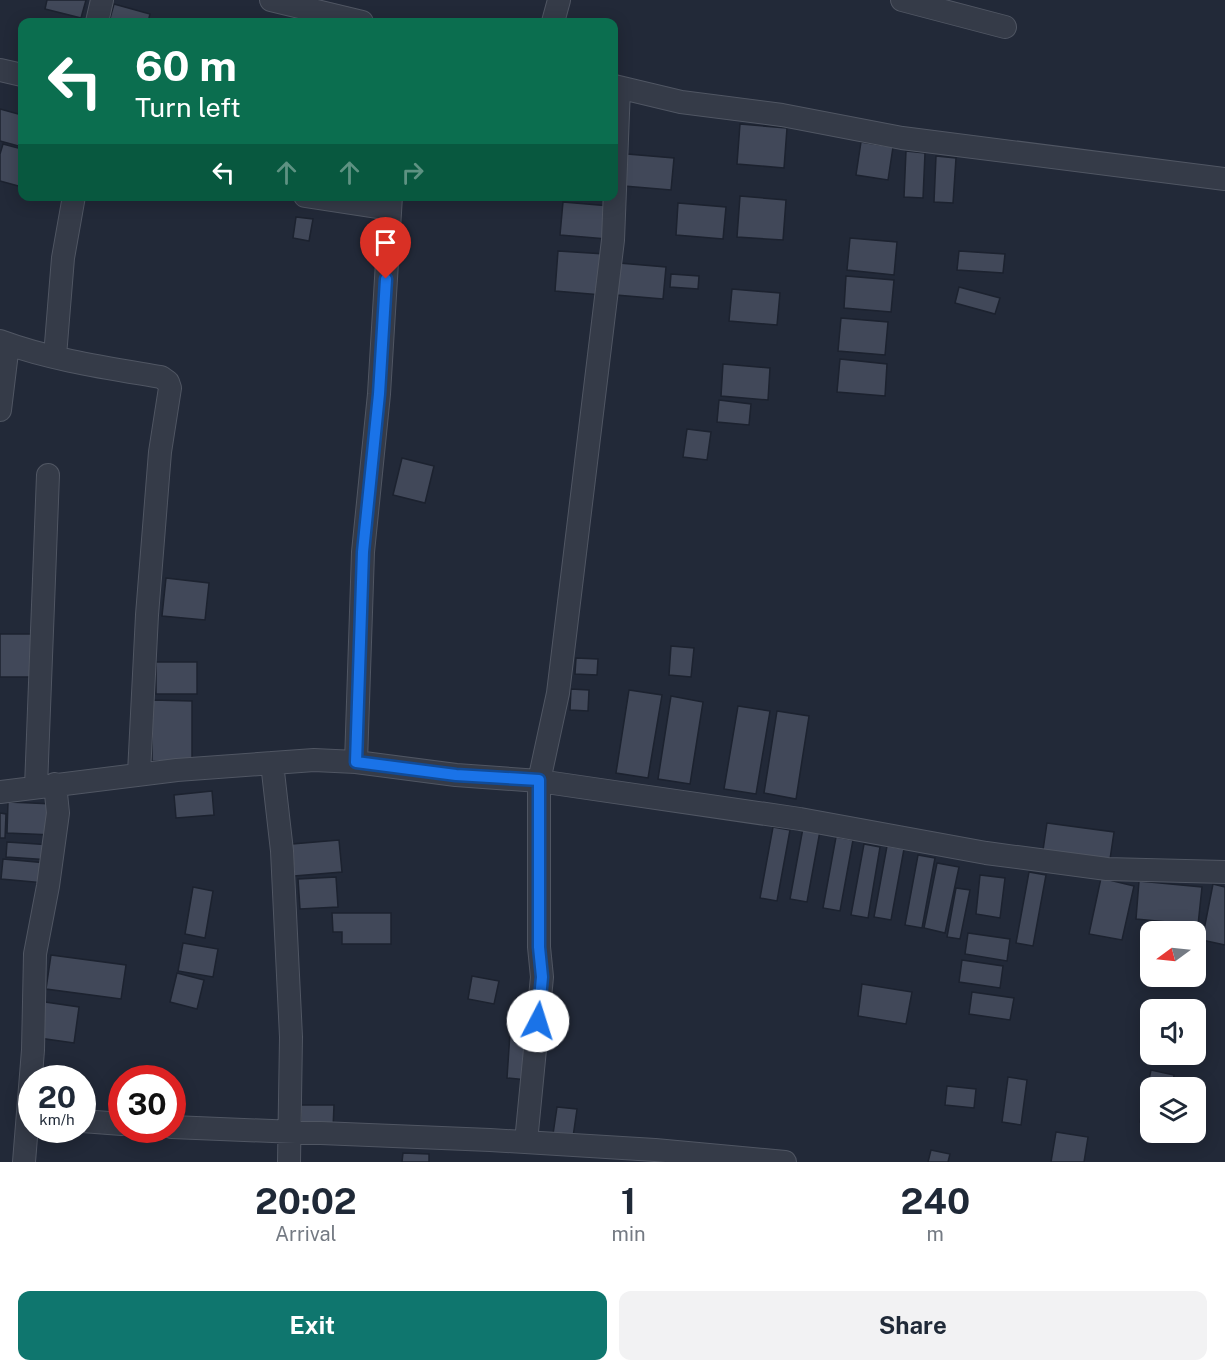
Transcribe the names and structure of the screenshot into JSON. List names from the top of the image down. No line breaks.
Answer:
{"north":"left","page":{"turn":["60 m","Turn left"],"speed":"20 km/h","limit":"30","eta":["20:02","Arrival","1","min","240","m"],"buttons":["Exit","Share"]}}
